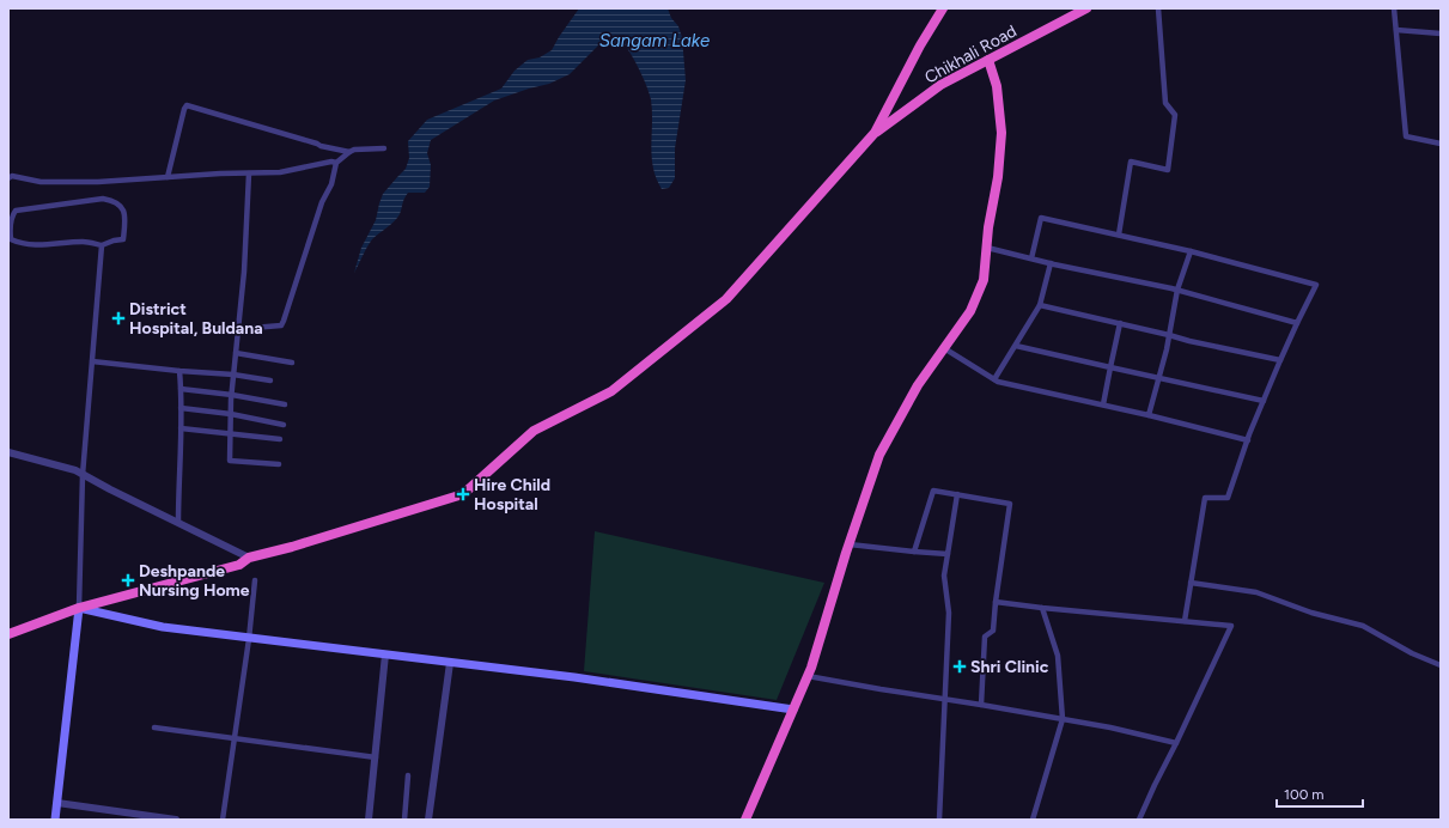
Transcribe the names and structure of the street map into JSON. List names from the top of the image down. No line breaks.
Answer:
{"streets":{"highway":["Chikhali Road"]},"water":["Sangam Lake"],"places":{"health":["District Hospital, Buldana","Hire Child Hospital","Deshpande Nursing Home","Shri Clinic"]},"scale_bar":"100 m"}
